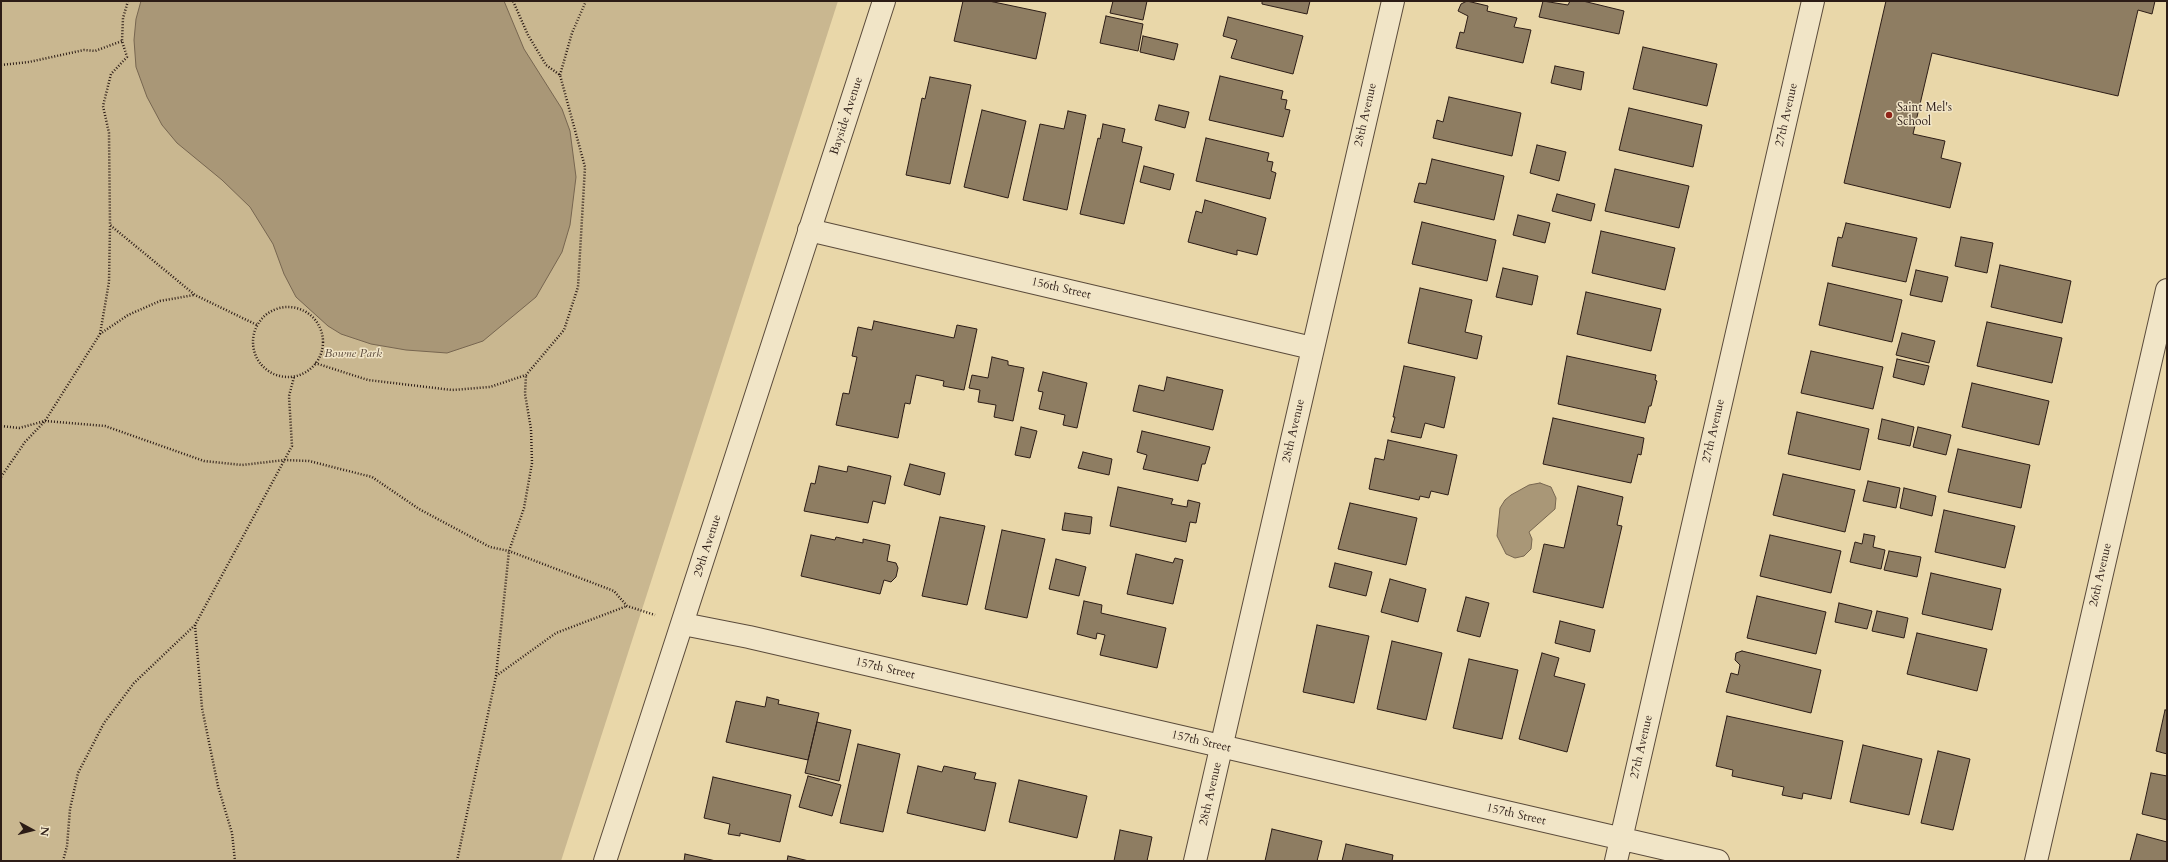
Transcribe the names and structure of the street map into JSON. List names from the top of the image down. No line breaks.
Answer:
{"streets":{"street":["28th Avenue","27th Avenue","Bayside Avenue","156th Street","29th Avenue","26th Avenue","157th Street"]},"crossings":[["28th Avenue","156th Street"],["28th Avenue","157th Street"],["27th Avenue","157th Street"],["Bayside Avenue","156th Street"],["Bayside Avenue","29th Avenue"],["156th Street","29th Avenue"],["29th Avenue","157th Street"]],"parks":["Bowne Park"],"places":["Saint Mel's School"],"north":"right"}
